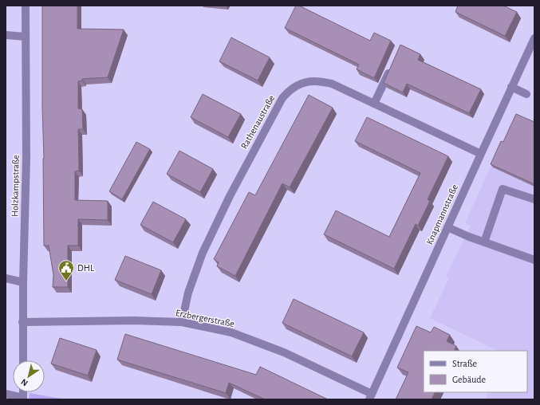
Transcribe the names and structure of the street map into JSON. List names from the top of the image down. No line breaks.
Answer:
{"streets":{"street":["Rathenaustraße","Holzkampstraße","Knapmannstraße","Erzbergerstraße"]},"crossings":[["Rathenaustraße","Knapmannstraße"],["Rathenaustraße","Erzbergerstraße"],["Holzkampstraße","Erzbergerstraße"],["Knapmannstraße","Erzbergerstraße"]],"places":{"public building":["DHL"]},"legend":["Straße","Gebäude"],"north":"bottom left"}
